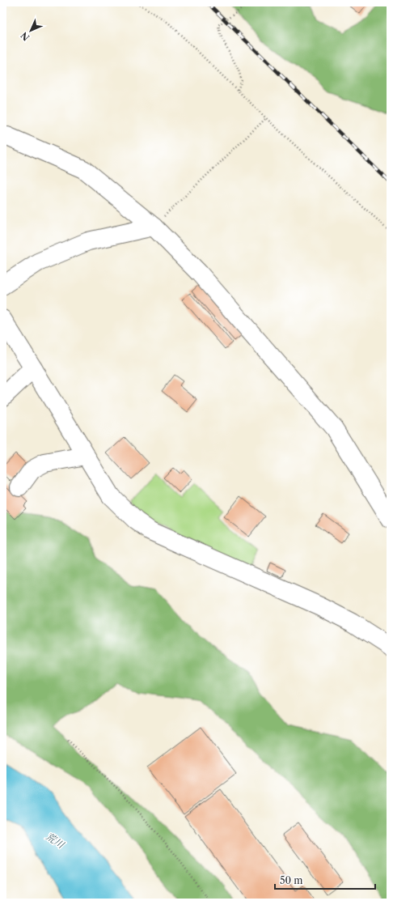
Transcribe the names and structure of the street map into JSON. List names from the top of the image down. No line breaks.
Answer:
{"water":["荒川"],"scale_bar":"50 m","north":"bottom left"}
